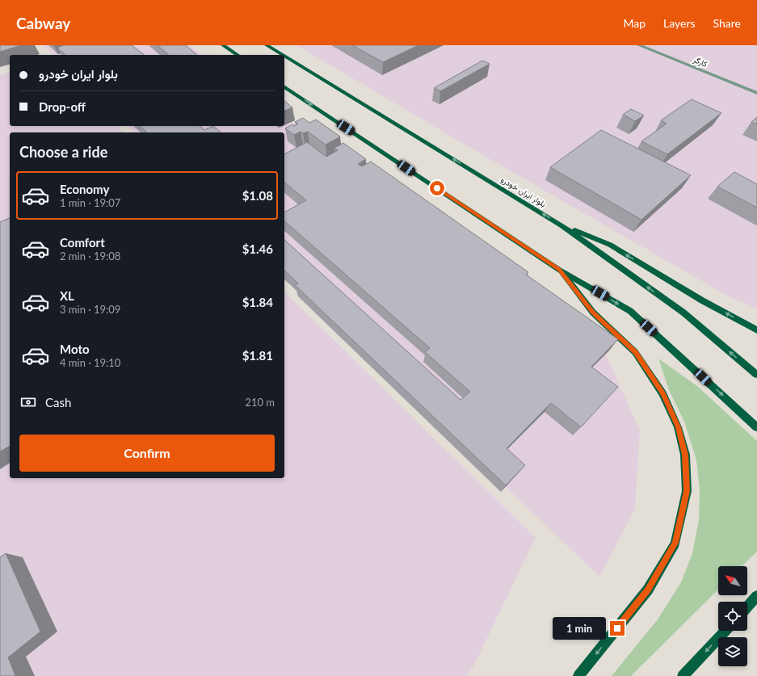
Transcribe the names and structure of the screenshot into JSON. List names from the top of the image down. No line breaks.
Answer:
{"streets":{"main road":["بلوار ایران خودرو"],"lane":["کارگر"]},"north":"top left","page":{"header":"Cabway","nav":["Map","Layers","Share"],"banner":["بلوار ایران خودرو","Drop-off"],"heading":"Choose a ride","list":[{"name":"Economy","note":"1 min · 19:07","value":"$1.08"},{"name":"Comfort","note":"2 min · 19:08","value":"$1.46"},{"name":"XL","note":"3 min · 19:09","value":"$1.84"},{"name":"Moto","note":"4 min · 19:10","value":"$1.81"}],"pay":["Cash","210 m"],"buttons":"Confirm","bubble":"1 min"}}
